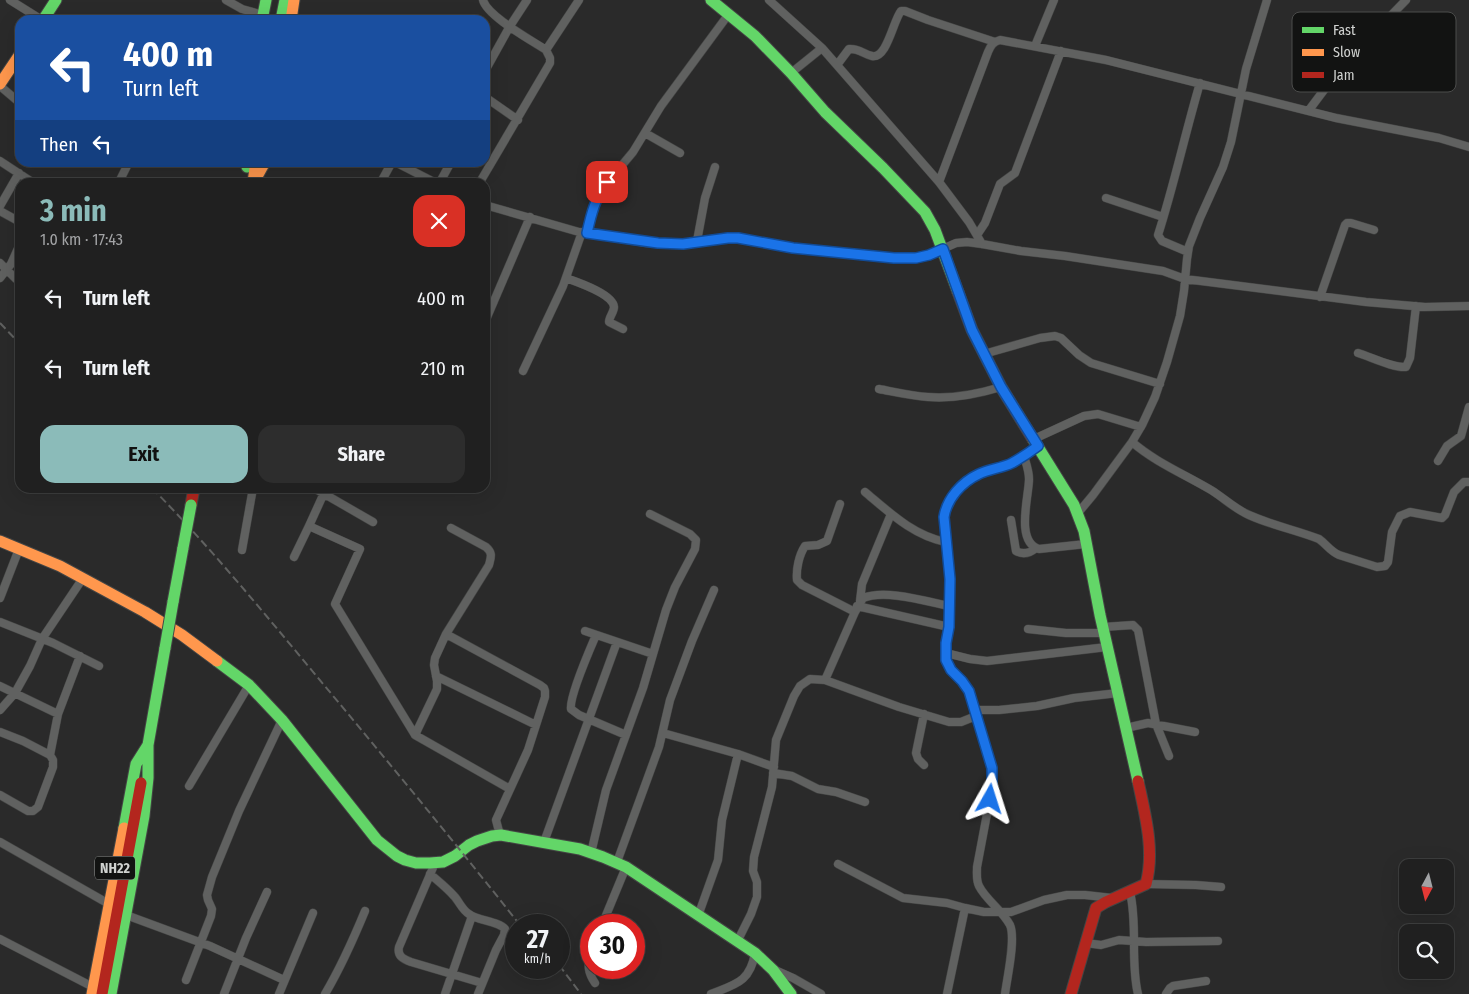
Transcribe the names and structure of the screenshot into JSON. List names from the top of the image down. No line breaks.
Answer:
{"streets":{"main road":["NH22"]},"legend":["Fast","Slow","Jam"],"north":"bottom","page":{"turn":["400 m","Turn left"],"then":"Then","heading":["3 min","1.0 km · 17:43"],"list":[{"name":"Turn left","value":"400 m"},{"name":"Turn left","value":"210 m"}],"buttons":["Exit","Share"],"speed":"27 km/h","limit":"30"}}
